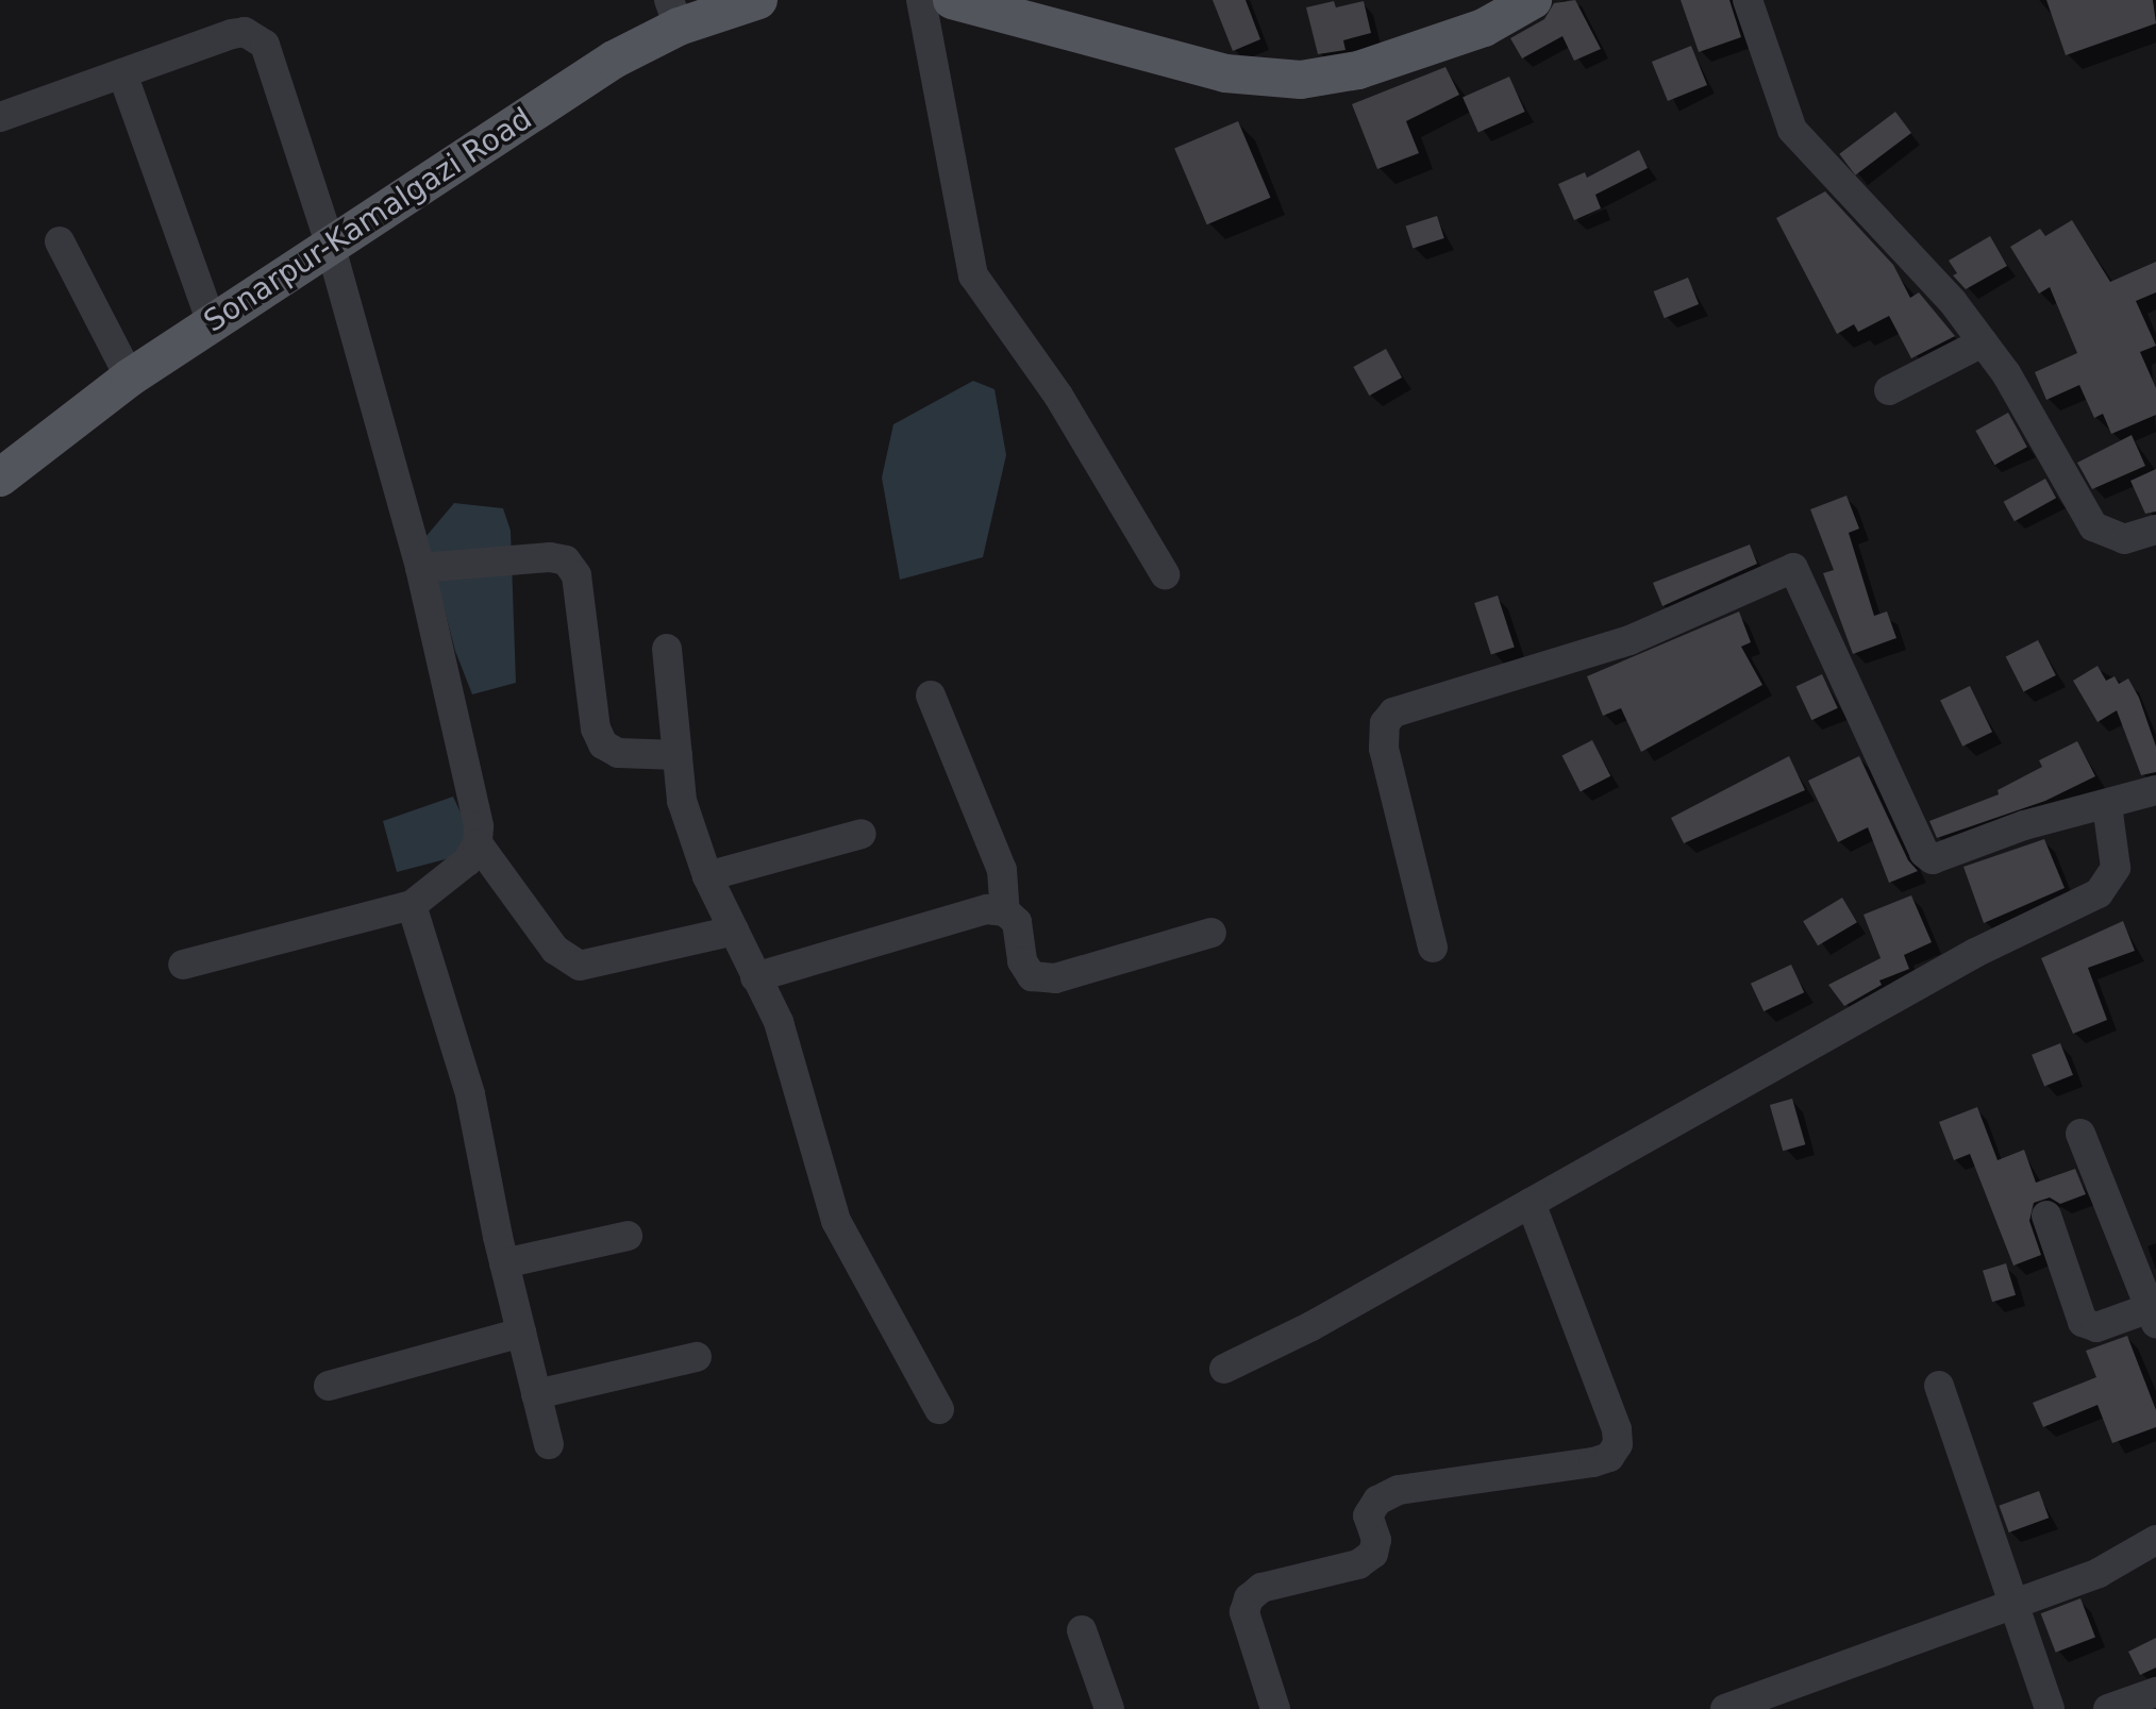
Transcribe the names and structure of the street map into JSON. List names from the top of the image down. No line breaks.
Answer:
{"streets":{"main road":["Sonarpur-Kamalgazi Road"]}}
